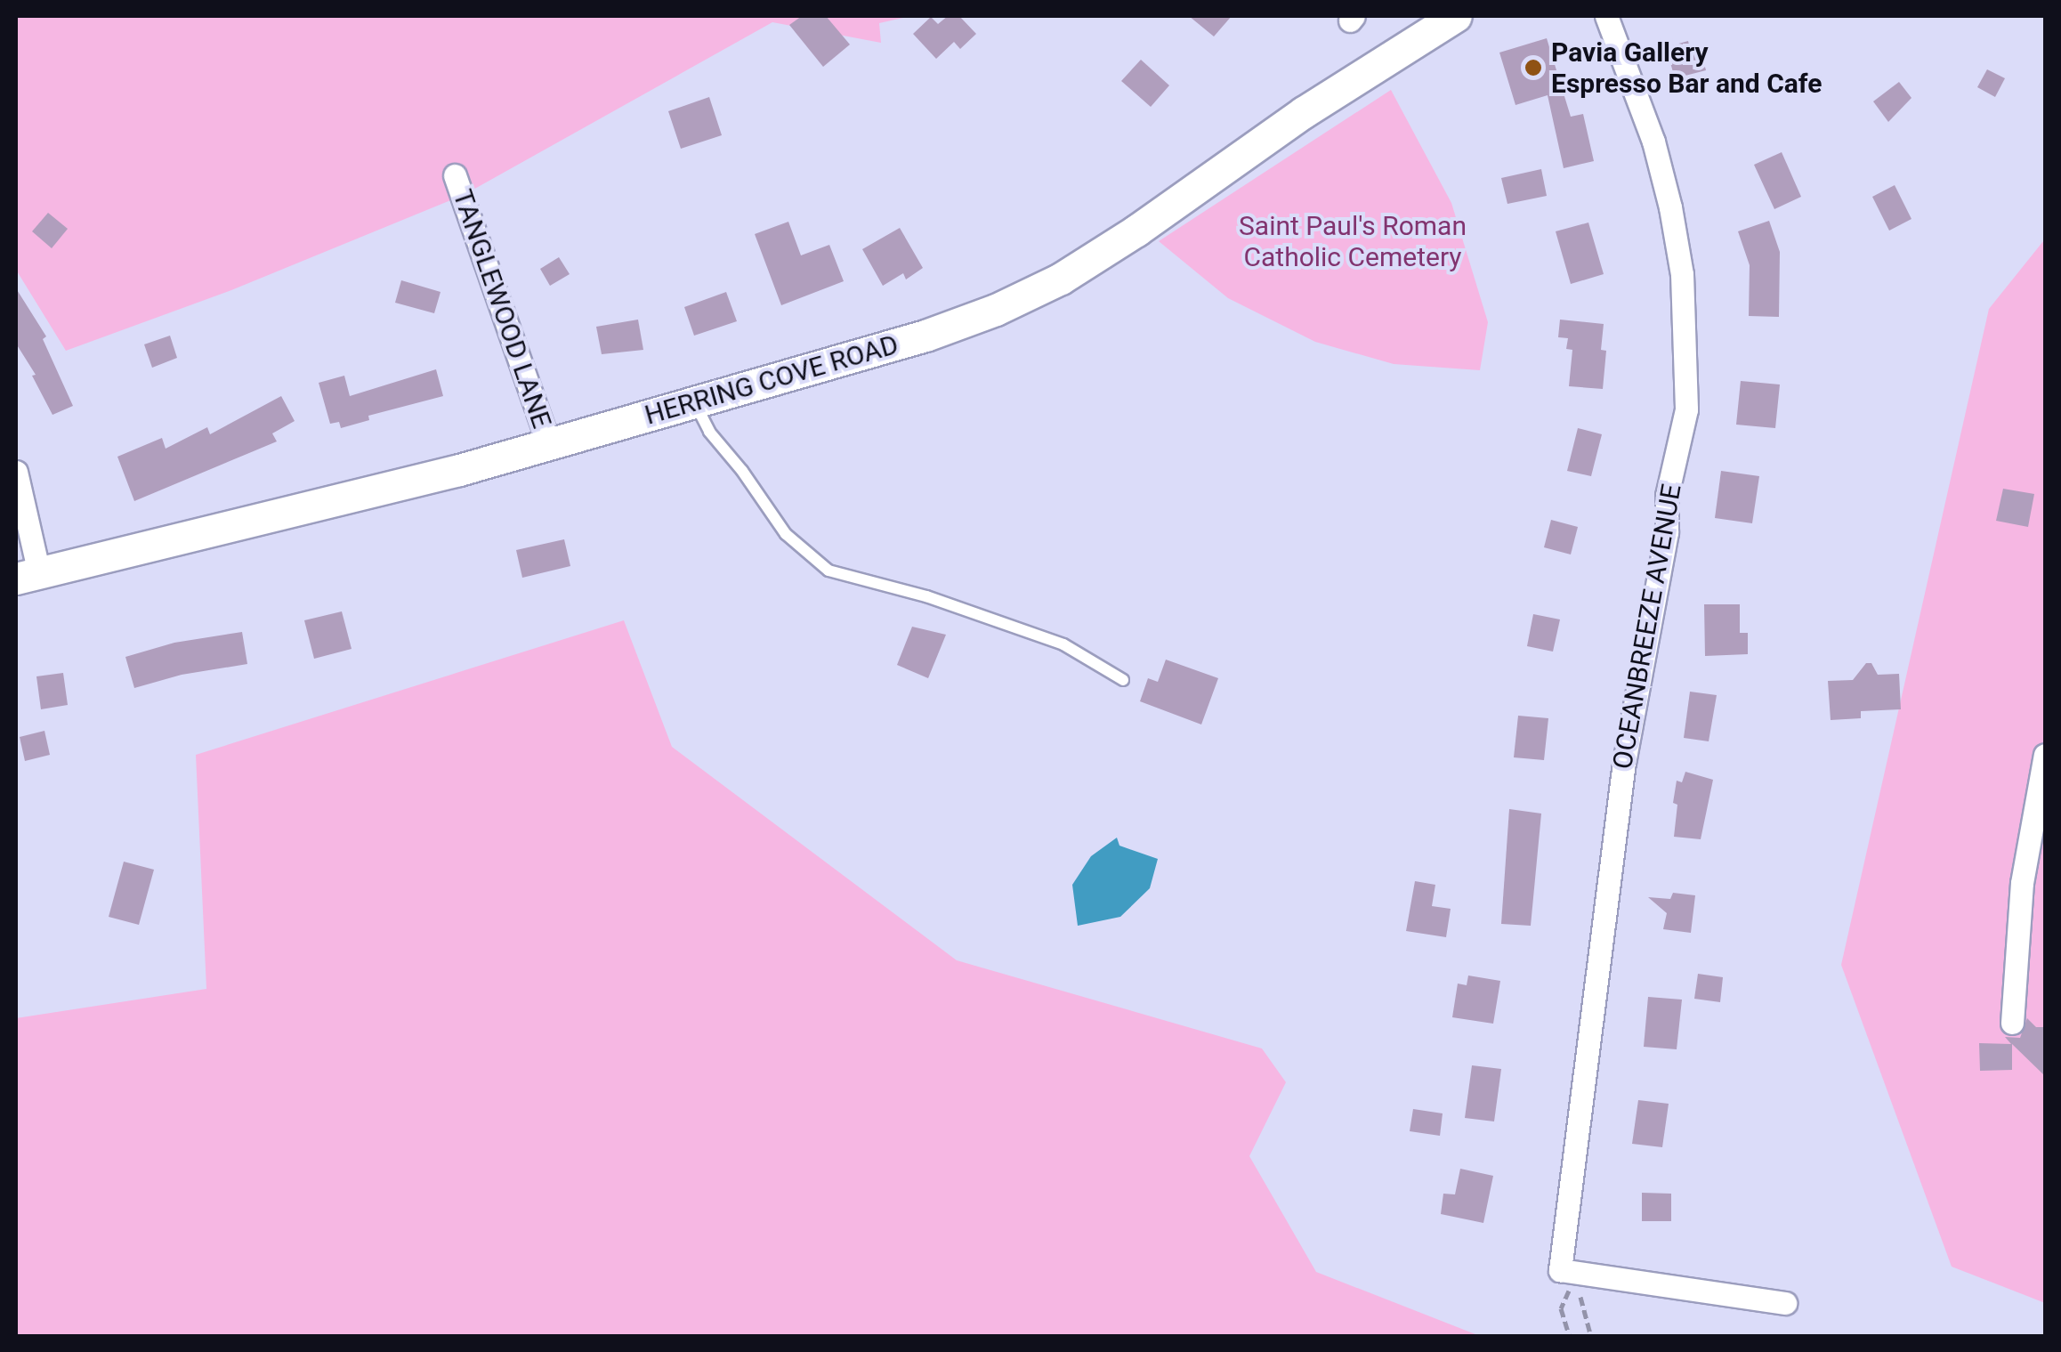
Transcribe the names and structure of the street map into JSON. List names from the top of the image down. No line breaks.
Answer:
{"streets":{"main road":["HERRING COVE ROAD"],"street":["TANGLEWOOD LANE","OCEANBREEZE AVENUE"]},"crossings":[["TANGLEWOOD LANE","HERRING COVE ROAD"]],"parks":["Saint Paul's Roman Catholic Cemetery"],"places":["Pavia Gallery Espresso Bar and Cafe"]}
